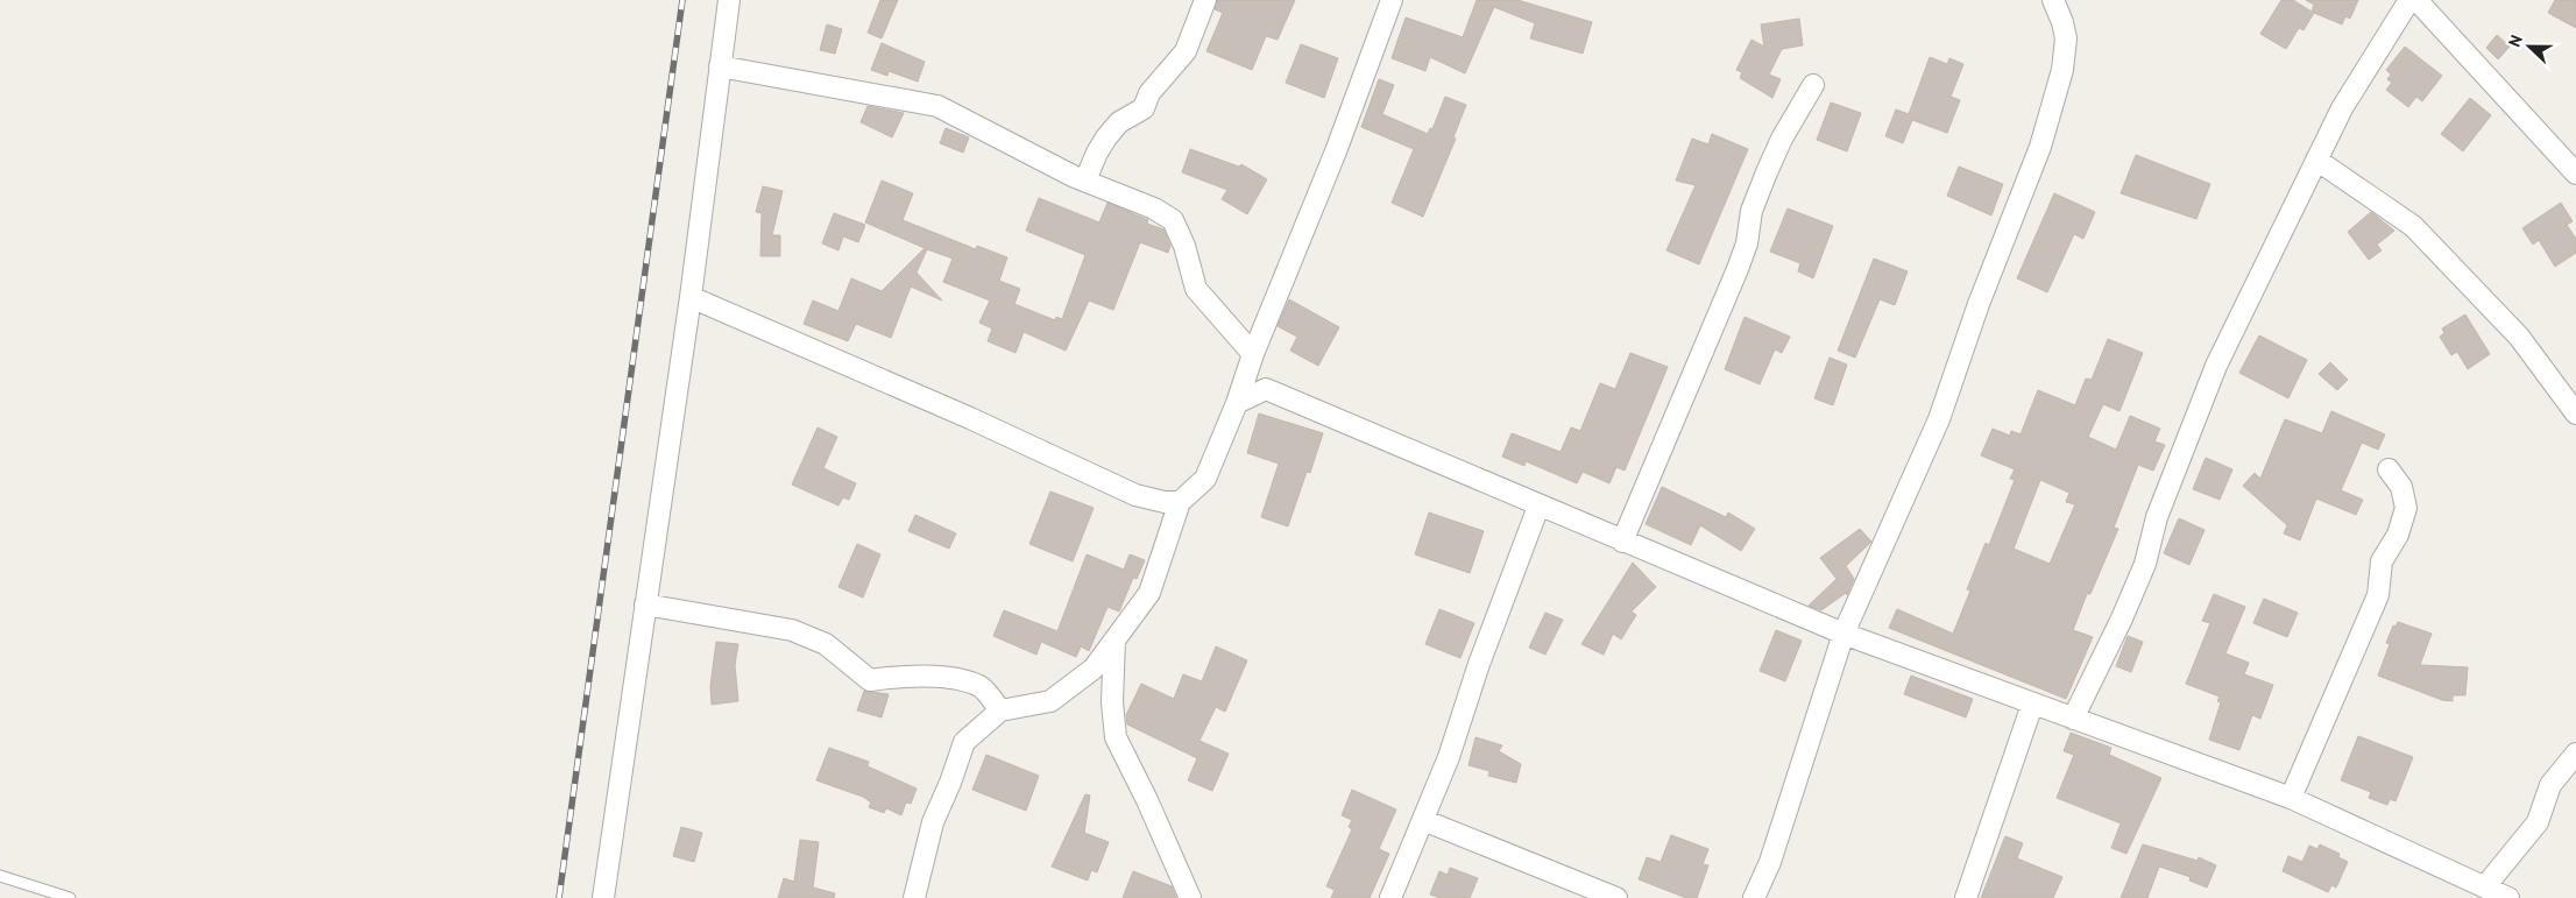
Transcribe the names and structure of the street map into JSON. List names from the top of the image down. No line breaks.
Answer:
{"north":"left"}
